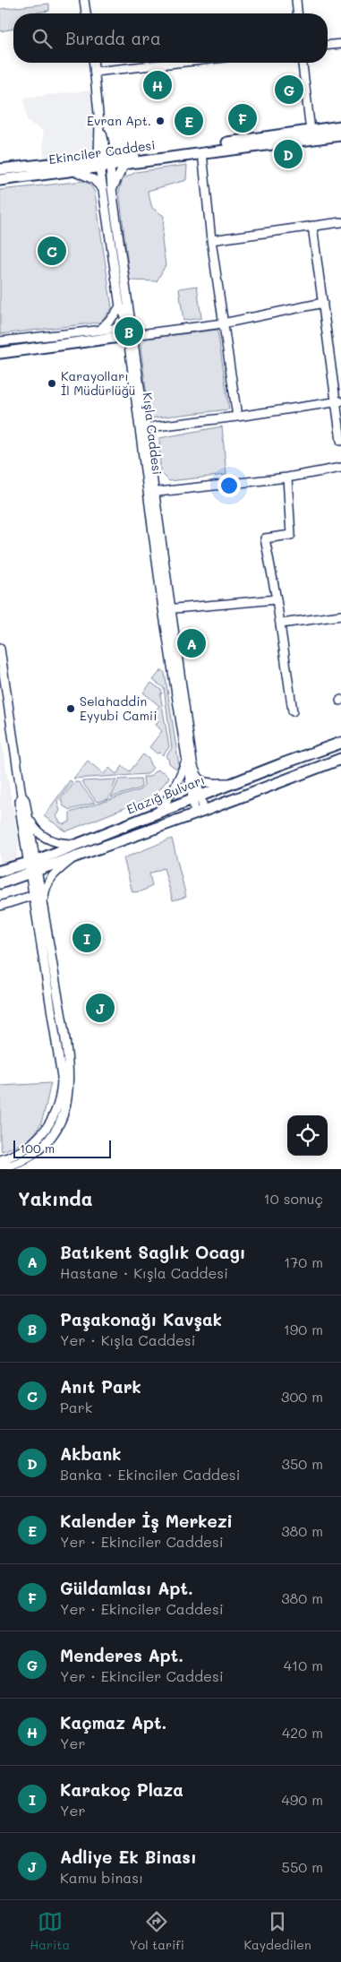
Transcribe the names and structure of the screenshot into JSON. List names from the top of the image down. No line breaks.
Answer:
{"streets":{"main road":["Ekinciler Caddesi","Elazığ Bulvarı"],"street":["Kışla Caddesi"]},"crossings":[["Ekinciler Caddesi","Kışla Caddesi"],["Kışla Caddesi","Elazığ Bulvarı"]],"places":["Evran Apt.","Karayolları İl Müdürlüğü","Selahaddin Eyyubi Camii"],"scale_bar":"100 m","page":{"search":"Burada ara","pins":["H","G","F","E","D","C","B","A","I","J"],"scale":"100 m","heading":["Yakında","10 sonuç"],"list":[{"mark":"A","name":"Batıkent Saglık Ocagı","note":"Hastane · Kışla Caddesi","value":"170 m"},{"mark":"B","name":"Paşakonağı Kavşak","note":"Yer · Kışla Caddesi","value":"190 m"},{"mark":"C","name":"Anıt Park","note":"Park","value":"300 m"},{"mark":"D","name":"Akbank","note":"Banka · Ekinciler Caddesi","value":"350 m"},{"mark":"E","name":"Kalender İş Merkezi","note":"Yer · Ekinciler Caddesi","value":"380 m"},{"mark":"F","name":"Güldamlası Apt.","note":"Yer · Ekinciler Caddesi","value":"380 m"},{"mark":"G","name":"Menderes Apt.","note":"Yer · Ekinciler Caddesi","value":"410 m"},{"mark":"H","name":"Kaçmaz Apt.","note":"Yer","value":"420 m"},{"mark":"I","name":"Karakoç Plaza","note":"Yer","value":"490 m"},{"mark":"J","name":"Adliye Ek Binası","note":"Kamu binası","value":"550 m"}],"nav":["Harita","Yol tarifi","Kaydedilen"]}}
